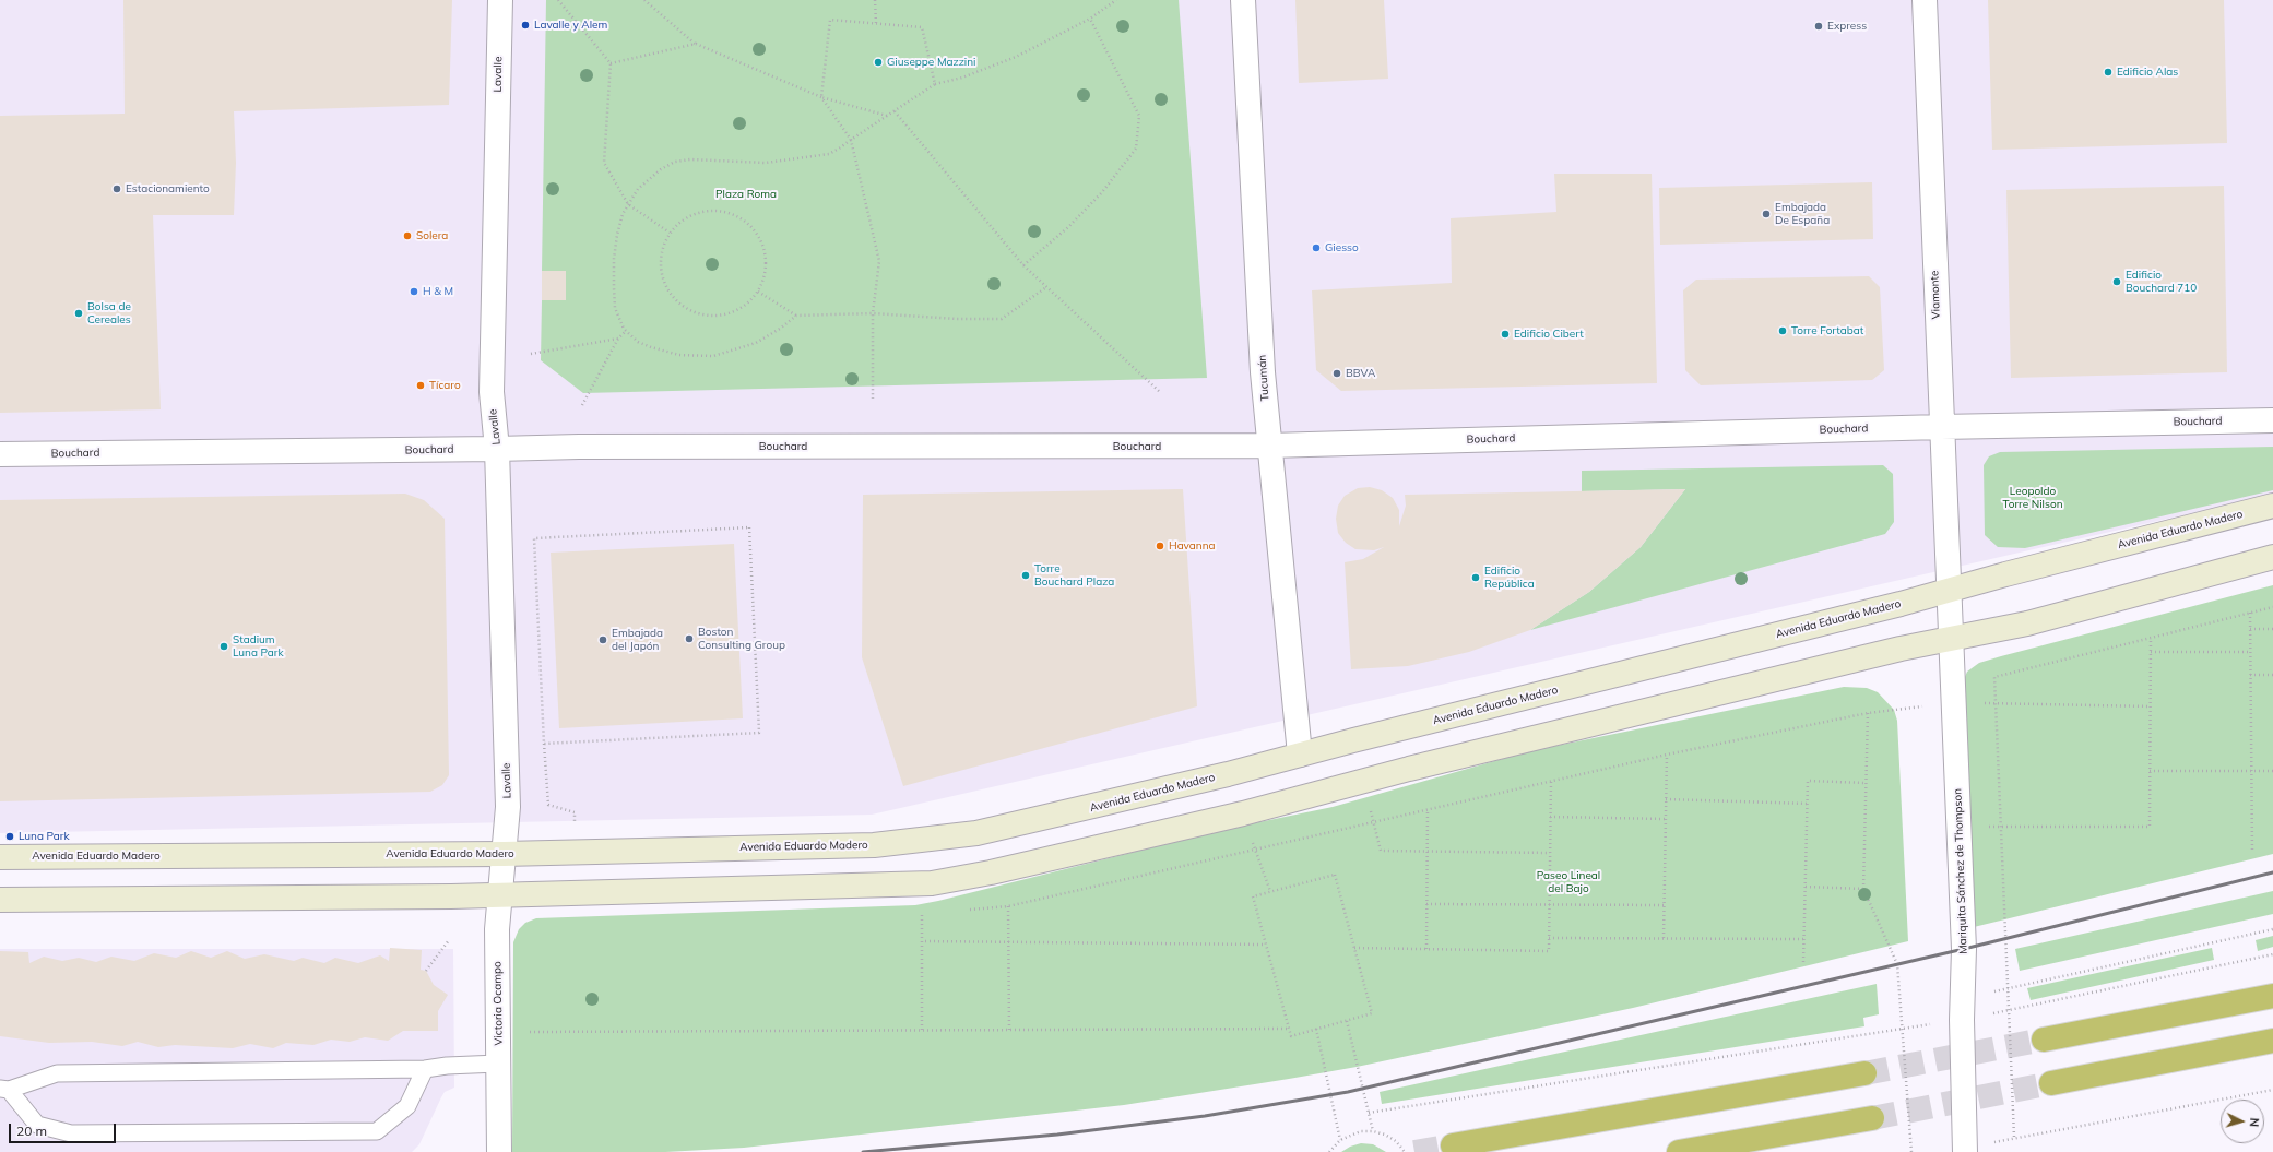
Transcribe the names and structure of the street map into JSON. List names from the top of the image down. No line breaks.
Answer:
{"streets":{"main road":["Avenida Eduardo Madero"],"street":["Lavalle","Viamonte","Tucumán","Bouchard","Mariquita Sánchez de Thompson","Victoria Ocampo"]},"crossings":[["Lavalle","Bouchard"],["Lavalle","Avenida Eduardo Madero"],["Lavalle","Victoria Ocampo"],["Viamonte","Bouchard"],["Viamonte","Avenida Eduardo Madero"],["Viamonte","Mariquita Sánchez de Thompson"],["Tucumán","Bouchard"],["Tucumán","Avenida Eduardo Madero"],["Avenida Eduardo Madero","Mariquita Sánchez de Thompson"],["Avenida Eduardo Madero","Victoria Ocampo"]],"parks":["Plaza Roma","Leopoldo Torre Nilson","Paseo Lineal del Bajo"],"places":["Lavalle y Alem","Express","Giuseppe Mazzini","Edificio Alas","Estacionamiento","Embajada De España","Solera","Giesso","Edificio Bouchard 710","H & M","Bolsa de Cereales","Torre Fortabat","Edificio Cibert","BBVA","Tícaro","Havanna","Torre Bouchard Plaza","Edificio República","Boston Consulting Group","Embajada del Japón","Stadium Luna Park","Luna Park"],"scale_bar":"20 m","north":"right"}
